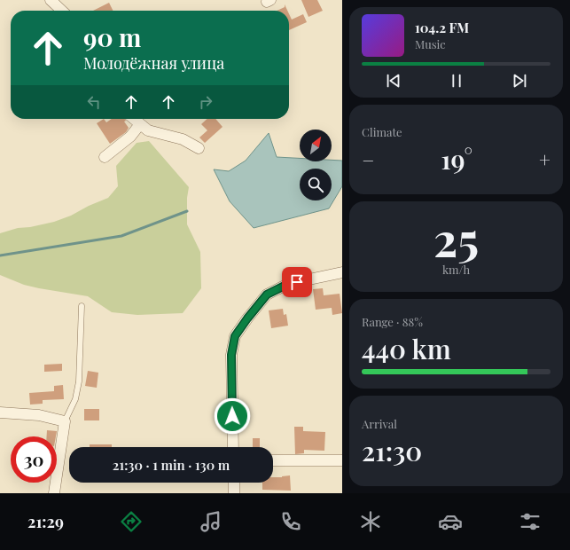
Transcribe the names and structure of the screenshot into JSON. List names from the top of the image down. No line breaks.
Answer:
{"north":"top right","page":{"turn":["90 m","Молодёжная улица"],"song":["104.2 FM","Music"],"tile":["Climate",["25","km/h"],["Range · 88%","440 km"],["Arrival","21:30"]],"heat":["−","19°","+"],"limit":"30","trip":"21:30 · 1 min · 130 m","tabs":"21:29"}}
